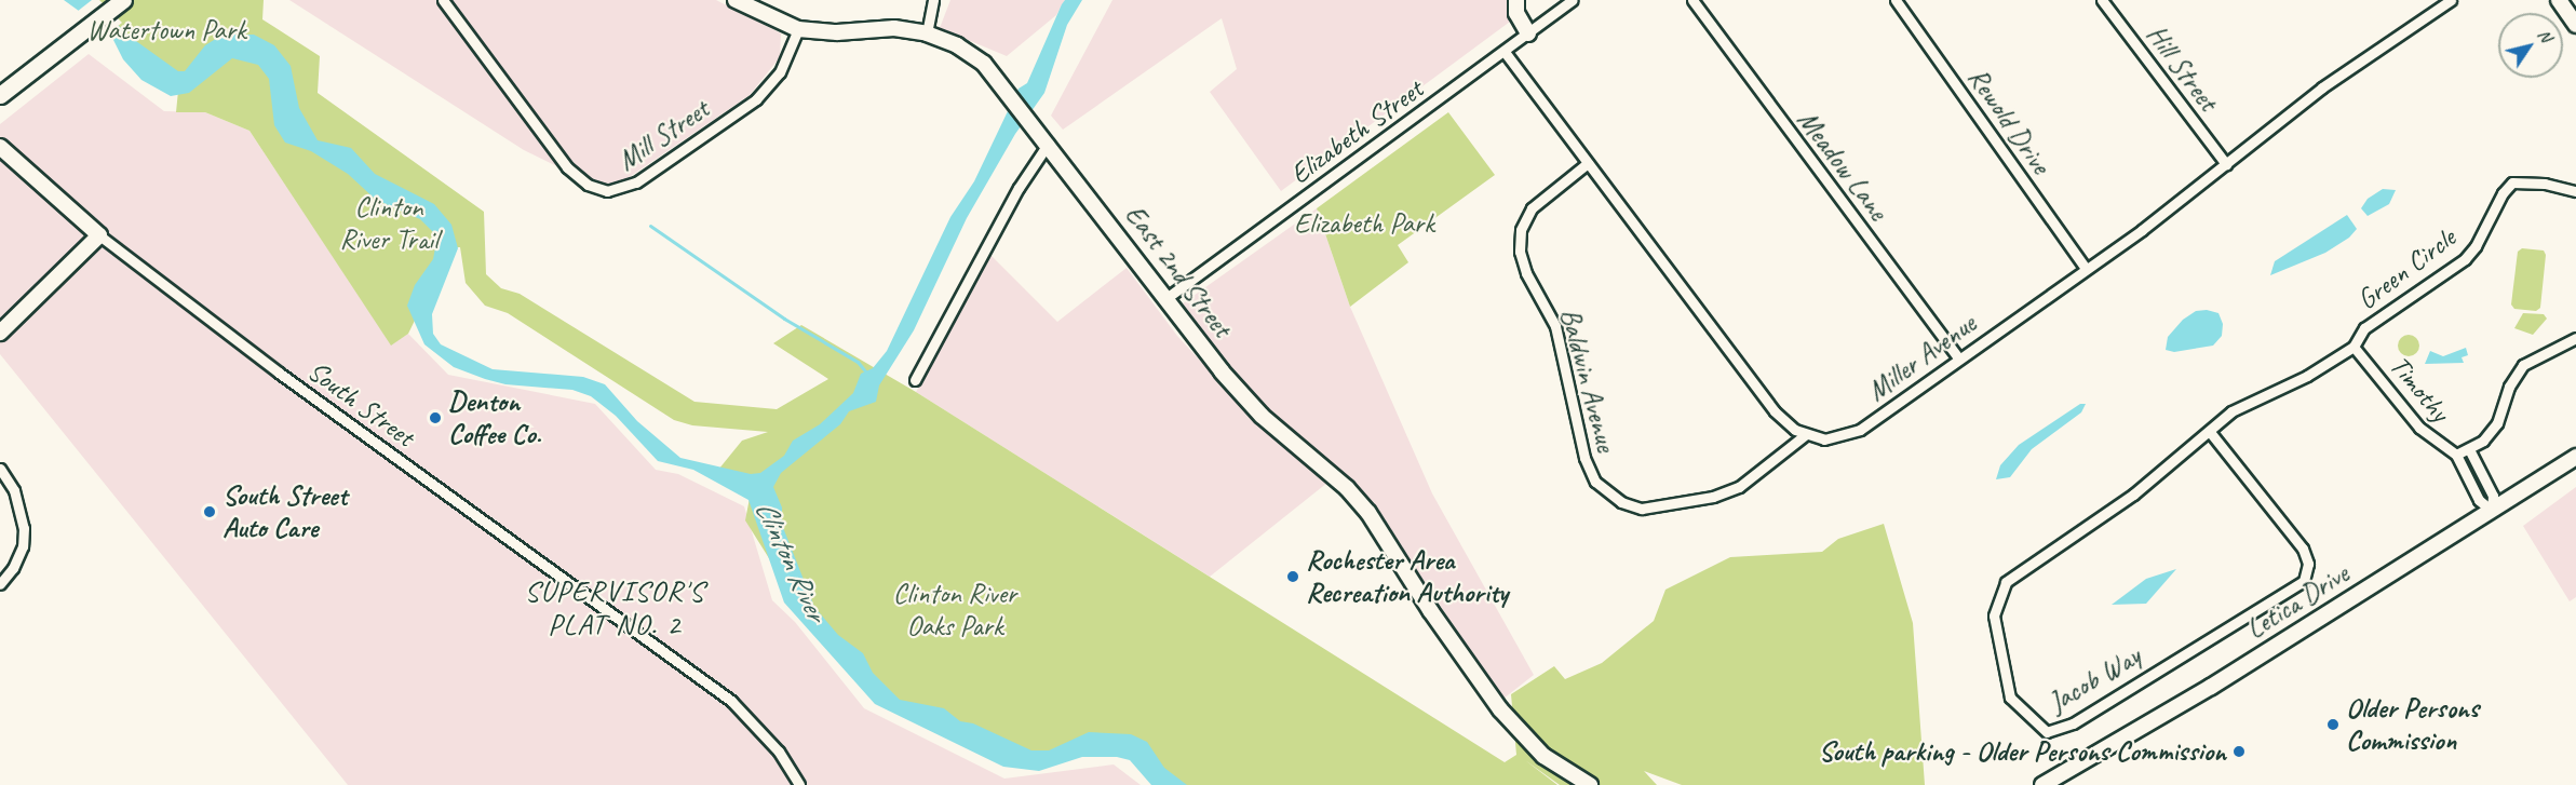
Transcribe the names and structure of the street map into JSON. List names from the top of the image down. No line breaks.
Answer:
{"streets":{"street":["Hill Street","Rewold Drive","Elizabeth Street","Mill Street","Meadow Lane","Green Circle","East 2nd Street","Miller Avenue","Baldwin Avenue","Timothy","South Street","Letica Drive","Jacob Way"]},"crossings":[["Hill Street","Miller Avenue"],["Rewold Drive","Miller Avenue"],["Elizabeth Street","East 2nd Street"],["Mill Street","East 2nd Street"],["Meadow Lane","Miller Avenue"],["Green Circle","Timothy"],["Green Circle","Jacob Way"],["Miller Avenue","Baldwin Avenue"],["Timothy","Letica Drive"],["Timothy","Jacob Way"]],"districts":["SUPERVISOR'S PLAT NO. 2"],"water":["Clinton River"],"parks":["Watertown Park","Clinton River Trail","Elizabeth Park","Clinton River Oaks Park"],"places":["Denton Coffee Co.","South Street Auto Care","Rochester Area Recreation Authority","Older Persons Commission","South parking - Older Persons Commission"],"north":"top right"}
